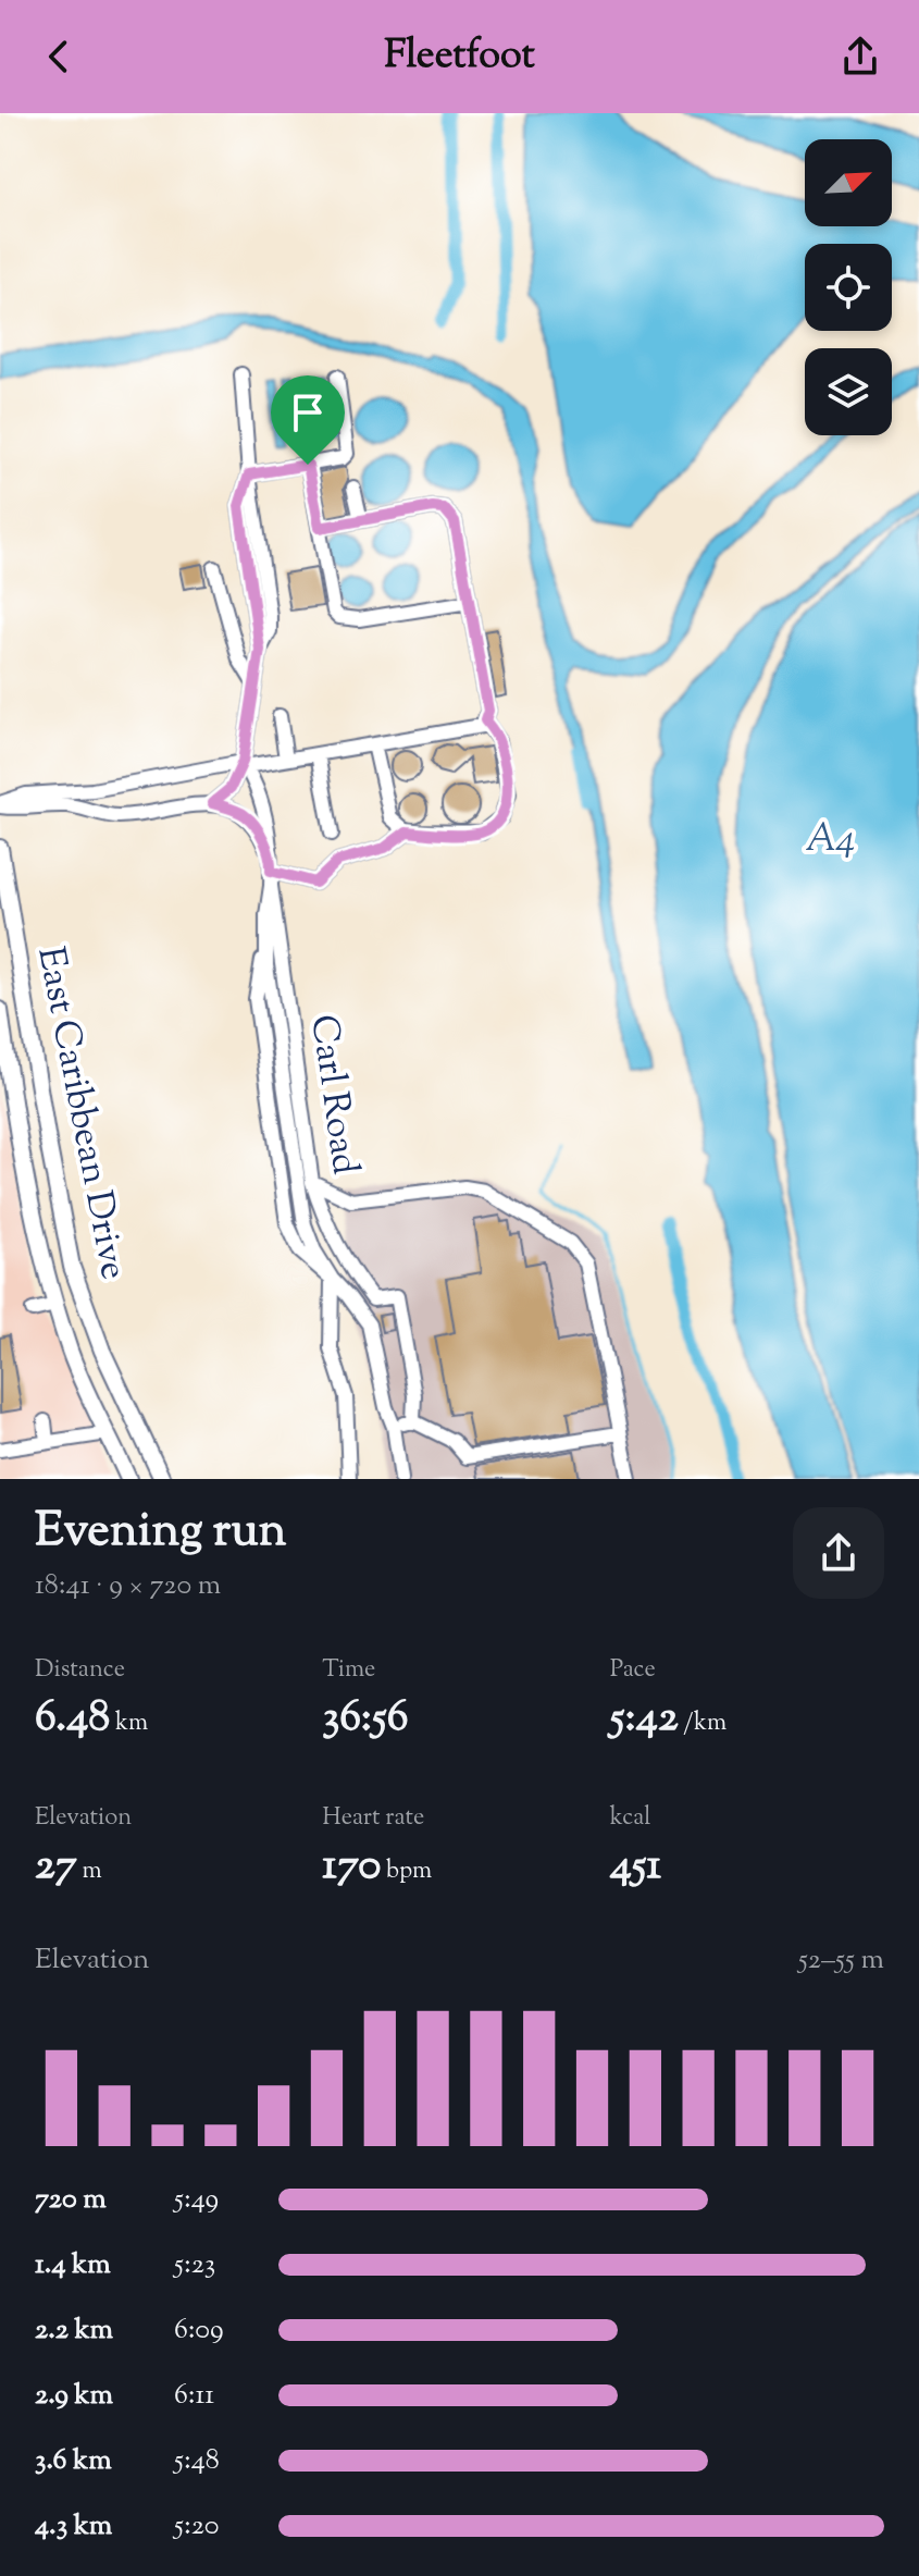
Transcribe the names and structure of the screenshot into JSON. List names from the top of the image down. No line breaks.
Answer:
{"streets":{"main road":["East Caribbean Drive"],"street":["Carl Road"]},"water":["A4"],"north":"top right","page":{"header":"Fleetfoot","heading":["Evening run","18:41 · 9 × 720 m"],"stats":[["Distance","6.48 km"],["Time","36:56"],["Pace","5:42 /km"],["Elevation","27 m"],["Heart rate","170 bpm"],["kcal","451"]],"chart":["Elevation","52–55 m"],"list":[{"name":"720 m","note":"5:49"},{"name":"1.4 km","note":"5:23"},{"name":"2.2 km","note":"6:09"},{"name":"2.9 km","note":"6:11"},{"name":"3.6 km","note":"5:48"},{"name":"4.3 km","note":"5:20"}]}}
